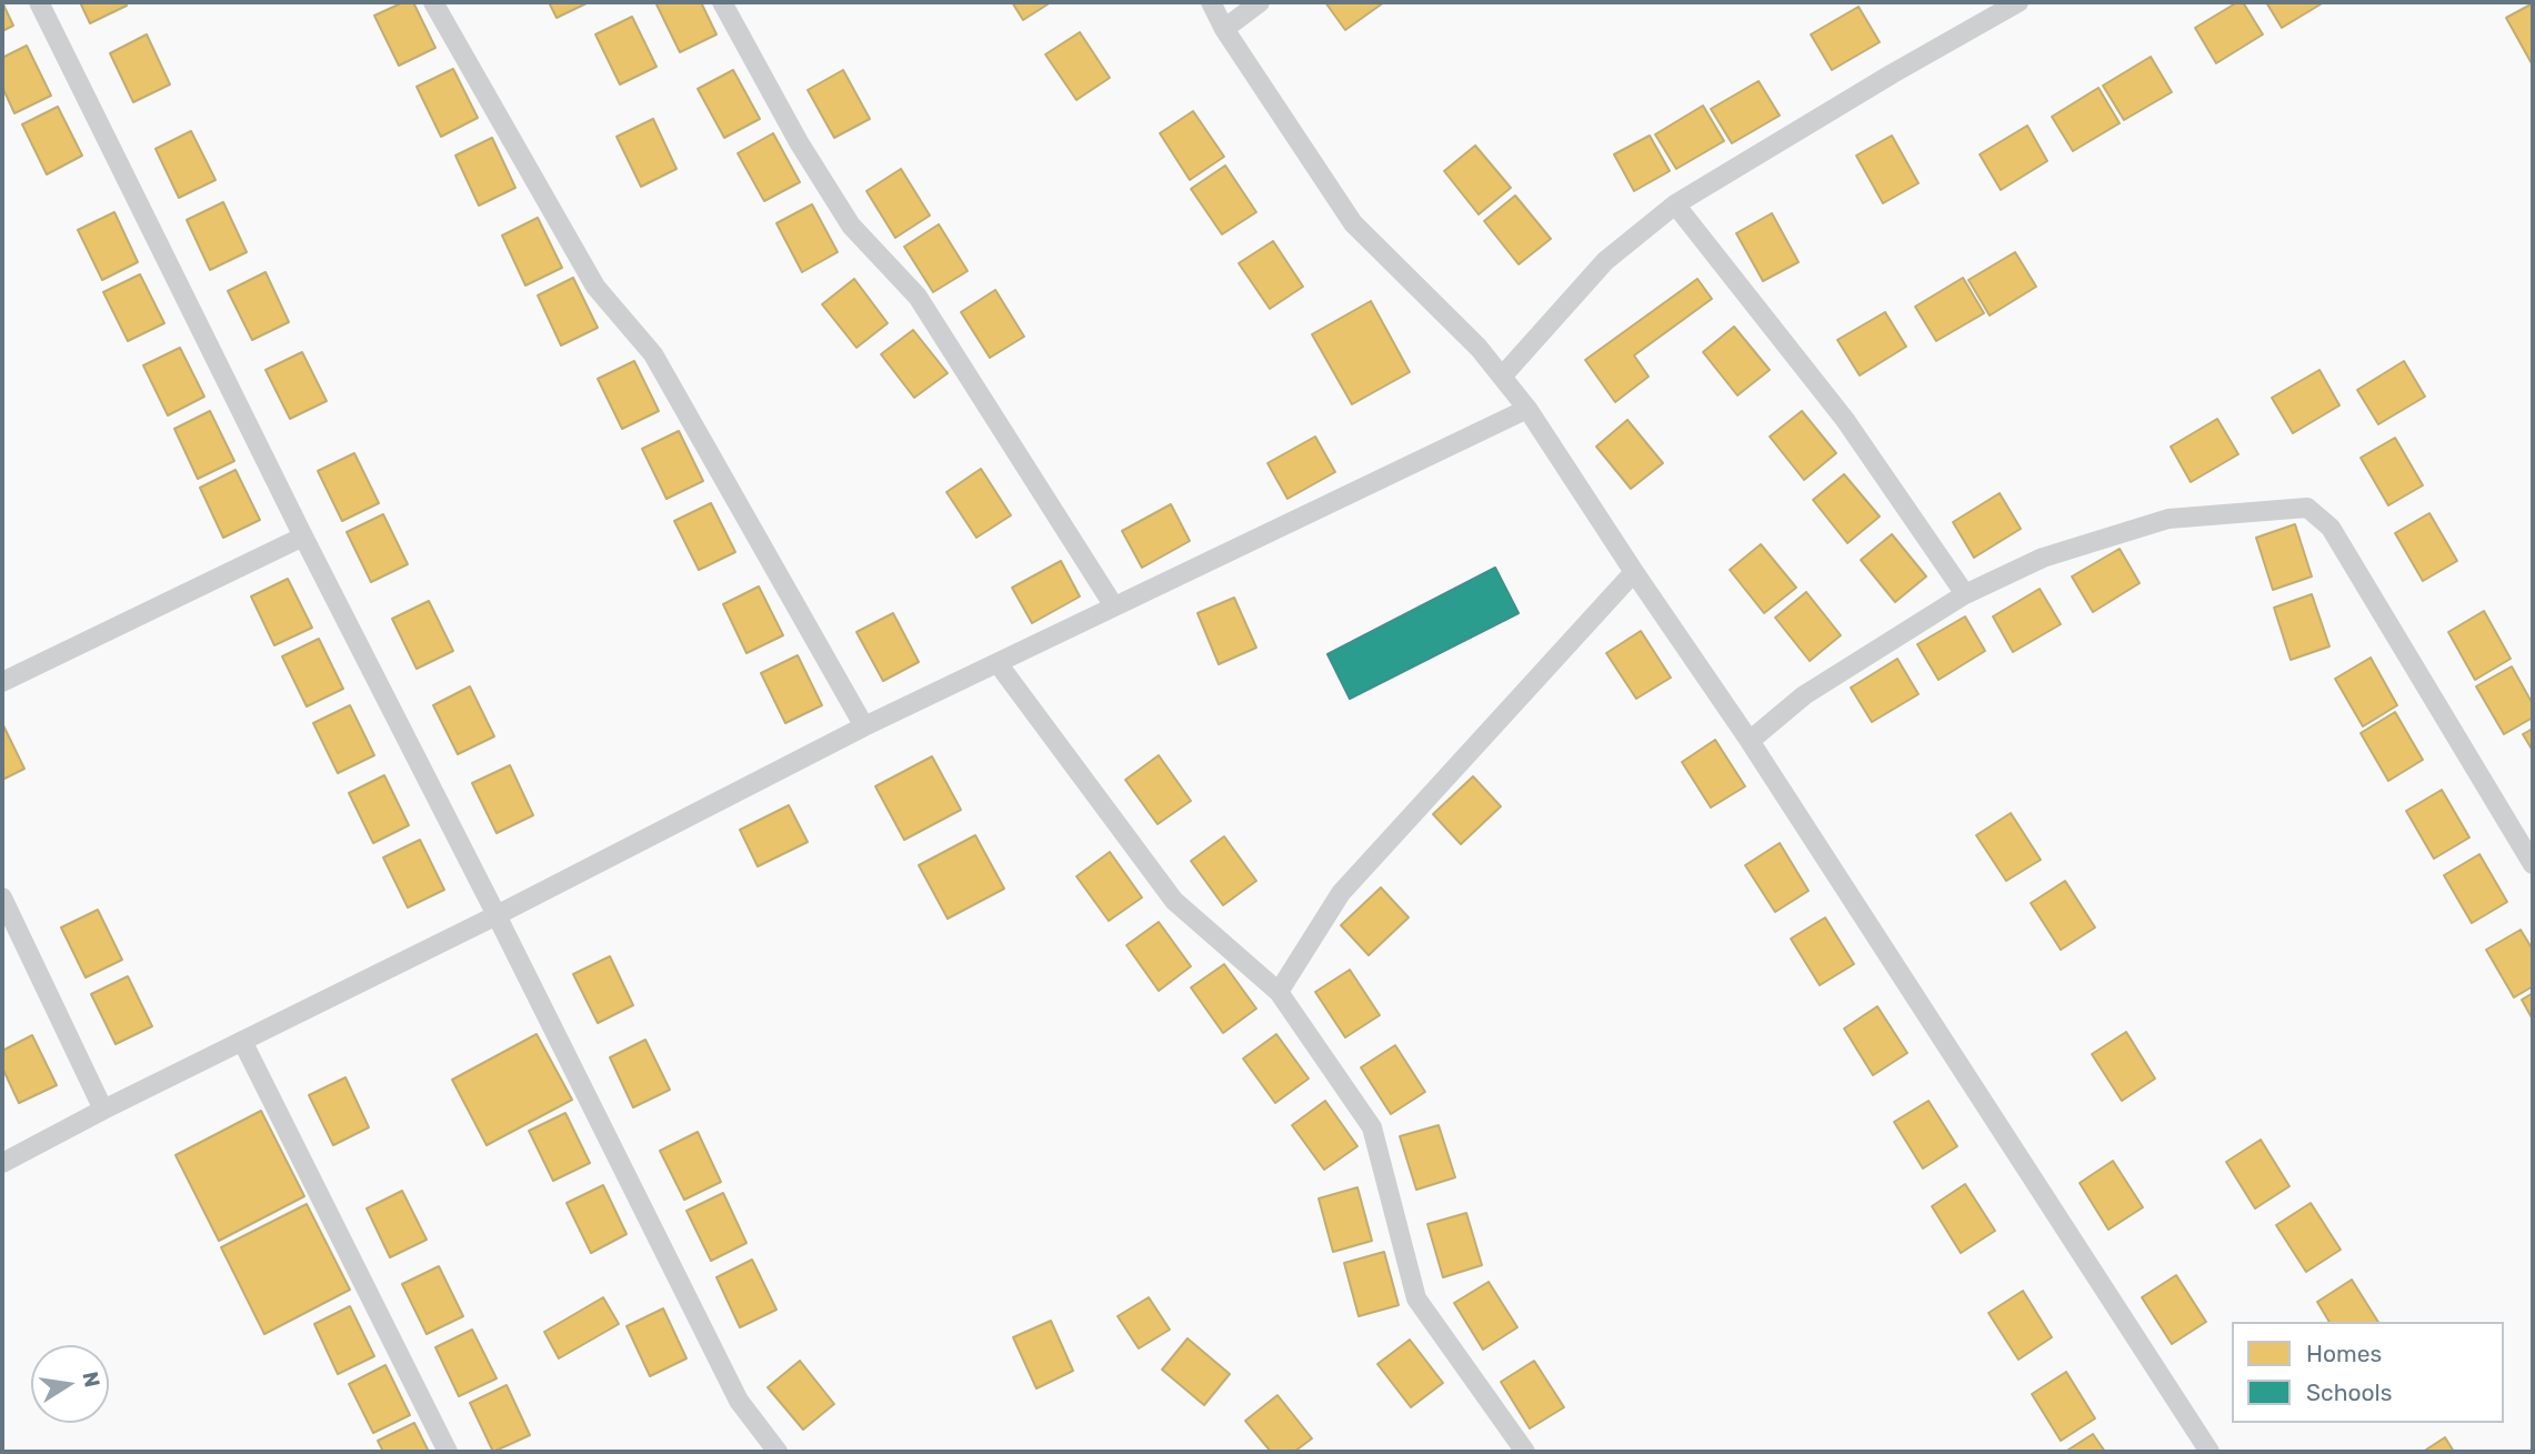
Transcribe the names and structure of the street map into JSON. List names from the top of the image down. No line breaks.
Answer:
{"legend":["Homes","Schools"],"north":"right"}
